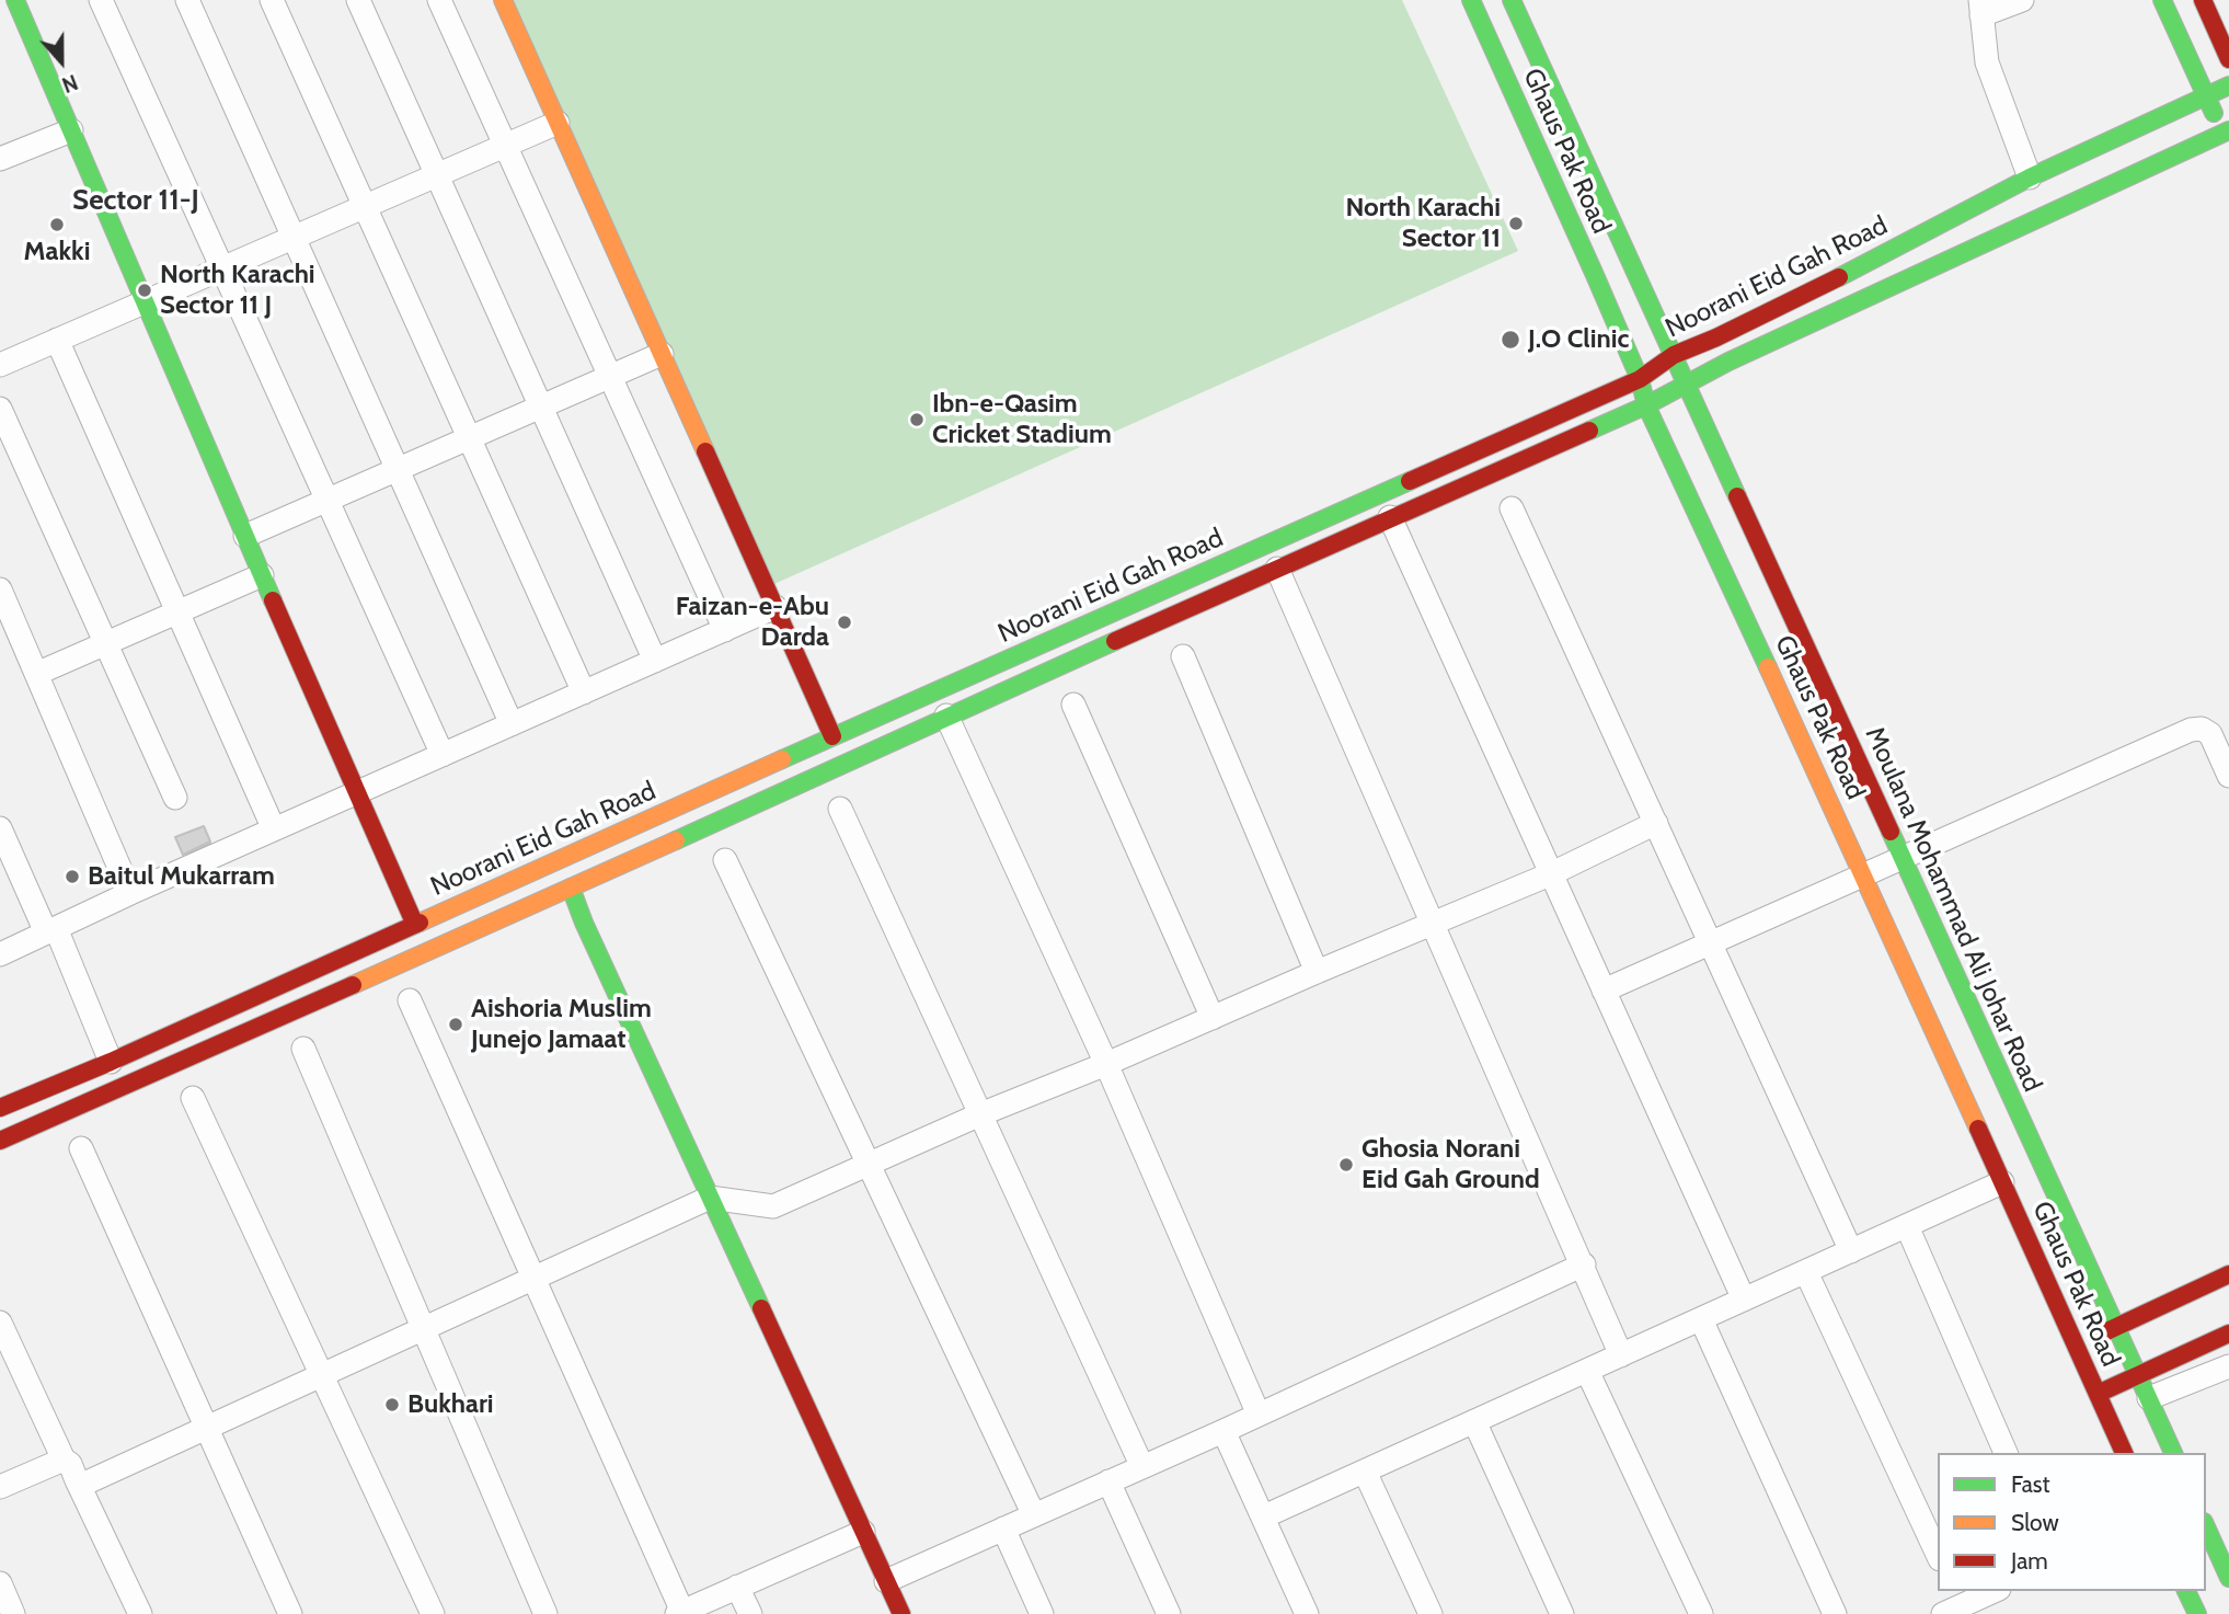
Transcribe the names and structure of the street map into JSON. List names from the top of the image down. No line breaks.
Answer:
{"streets":{"main road":["Ghaus Pak Road","Noorani Eid Gah Road","Moulana Mohammad Ali Johar Road"]},"crossings":[["Ghaus Pak Road","Noorani Eid Gah Road"],["Noorani Eid Gah Road","Moulana Mohammad Ali Johar Road"]],"districts":["Sector 11-J"],"places":["North Karachi Sector 11","Makki","North Karachi Sector 11 J","J.O Clinic","Ibn-e-Qasim Cricket Stadium","Faizan-e-Abu Darda","Baitul Mukarram","Aishoria Muslim Junejo Jamaat","Ghosia Norani Eid Gah Ground","Bukhari"],"legend":["Fast","Slow","Jam"],"north":"bottom"}
